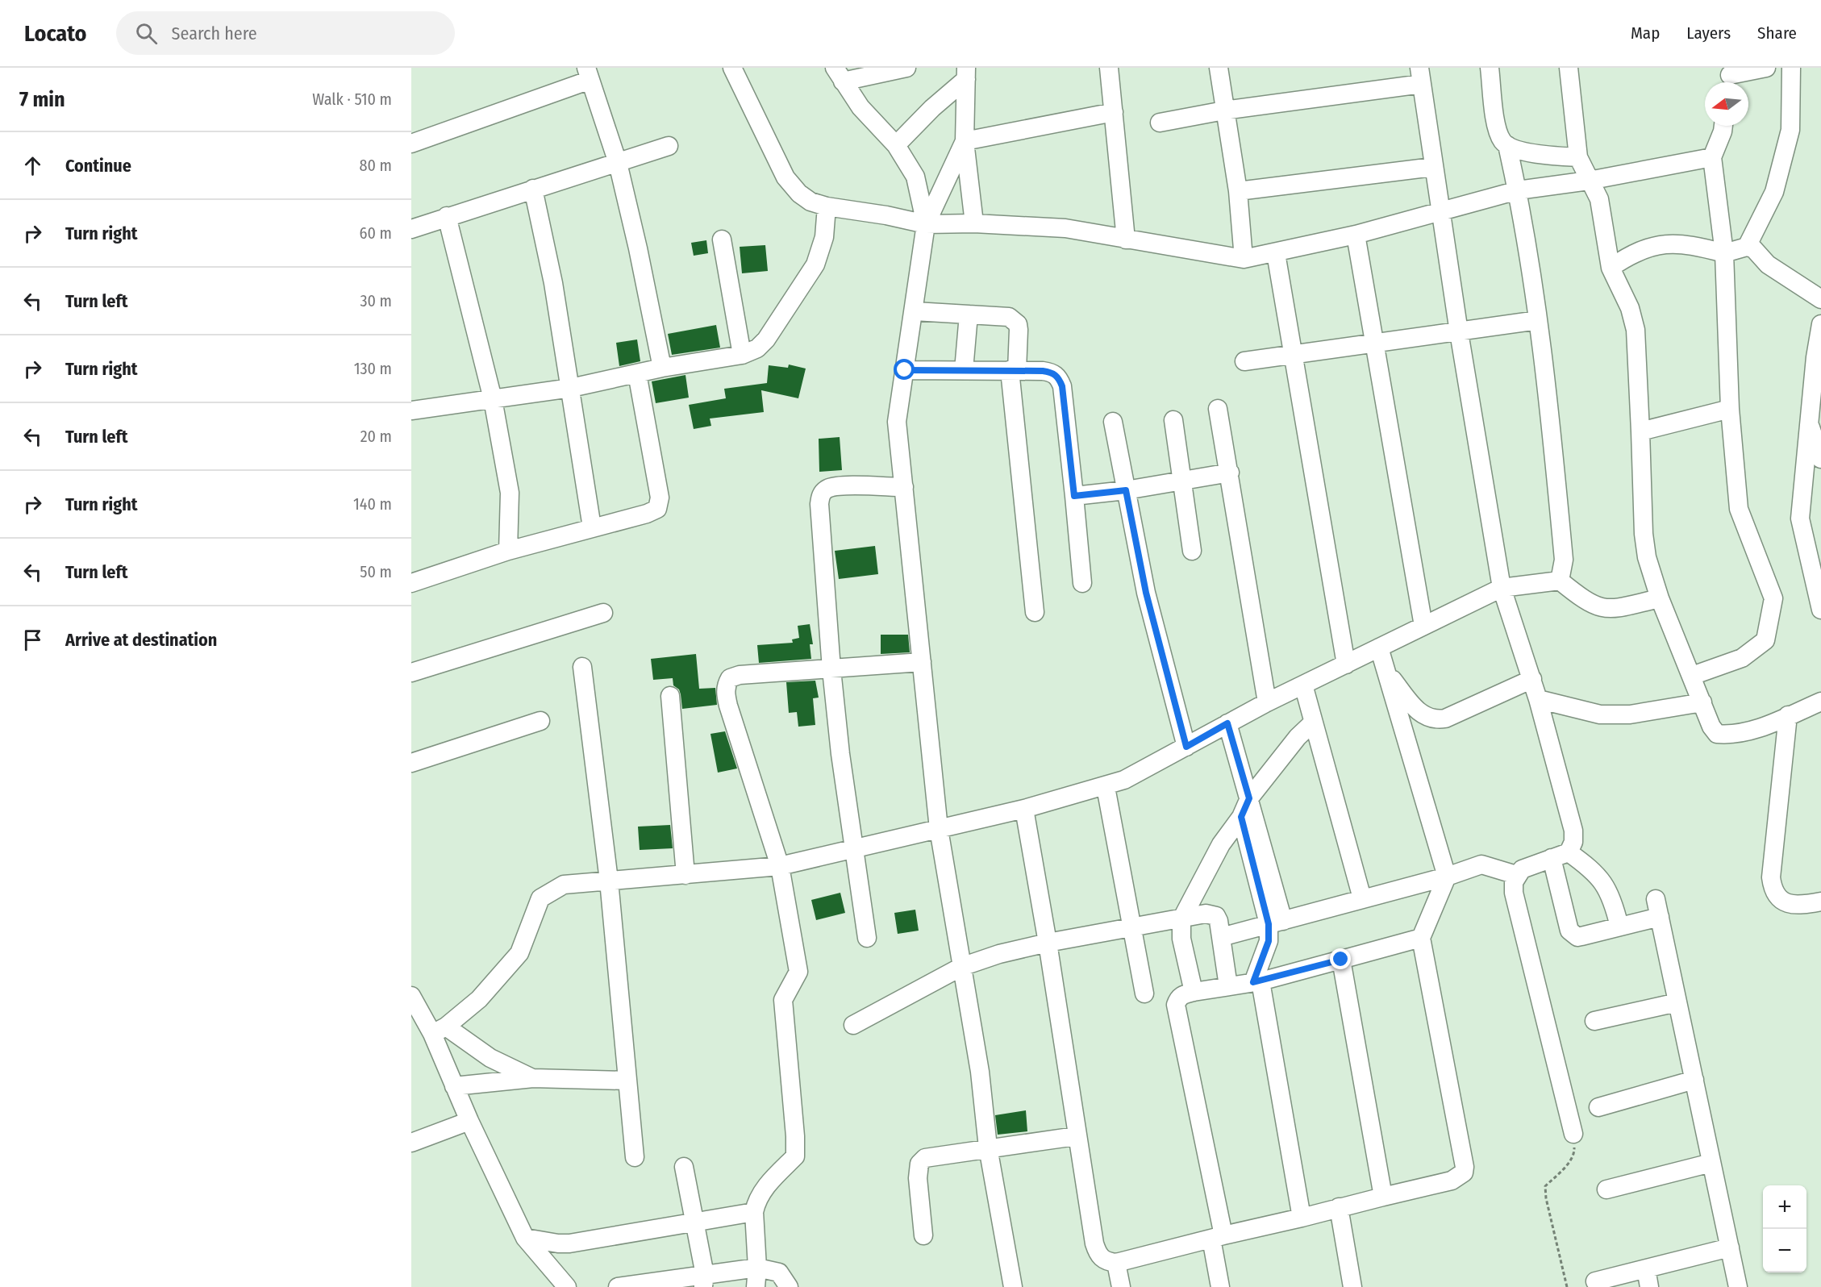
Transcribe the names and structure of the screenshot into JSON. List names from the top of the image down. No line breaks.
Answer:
{"north":"left","page":{"header":"Locato","search":"Search here","nav":["Map","Layers","Share"],"heading":["7 min","Walk · 510 m"],"list":[["Continue","80 m"],["Turn right","60 m"],["Turn left","30 m"],["Turn right","130 m"],["Turn left","20 m"],["Turn right","140 m"],["Turn left","50 m"],"Arrive at destination"],"map_buttons":["+","−"]}}
